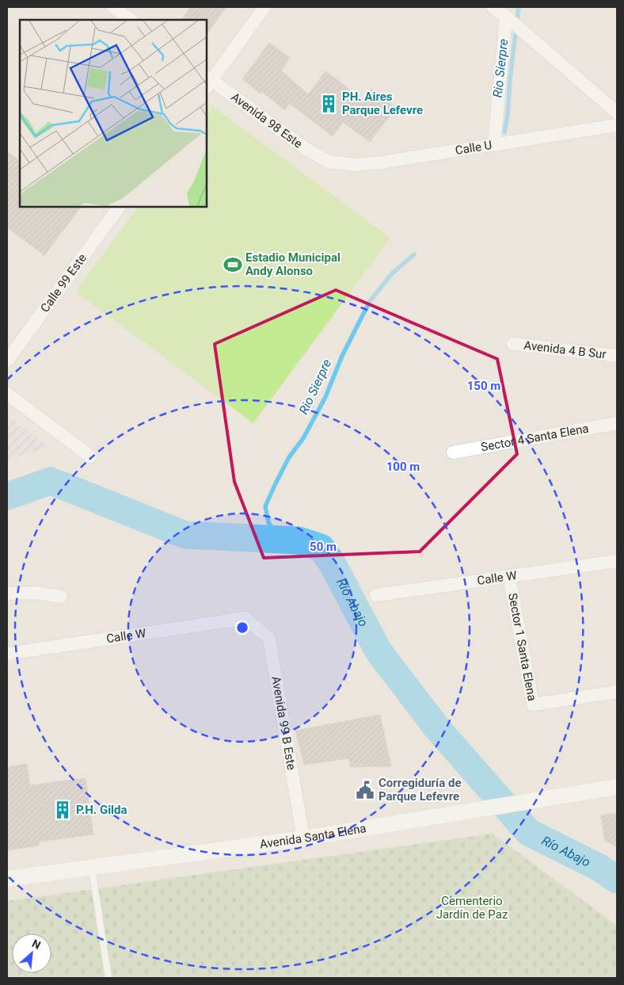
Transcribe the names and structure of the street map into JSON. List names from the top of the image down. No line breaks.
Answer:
{"streets":{"street":["Avenida 98 Este","Calle U","Calle 99 Este","Avenida 4 B Sur","Sector 4 Santa Elena","Calle W","Sector 1 Santa Elena","Avenida 99 B Este","Avenida Santa Elena"]},"crossings":[["Avenida 98 Este","Calle U"],["Calle W","Sector 1 Santa Elena"],["Calle W","Avenida 99 B Este"],["Avenida 99 B Este","Avenida Santa Elena"]],"water":["Rio Sierpre","Río Abajo"],"parks":["Cementerio Jardín de Paz"],"places":{"building":["PH. Aires Parque Lefevre","P.H. Gilda"],"sports":["Estadio Municipal Andy Alonso"],"public building":["Corregiduría de Parque Lefevre"]},"north":"top right","rings":["150 m","100 m","50 m"]}
